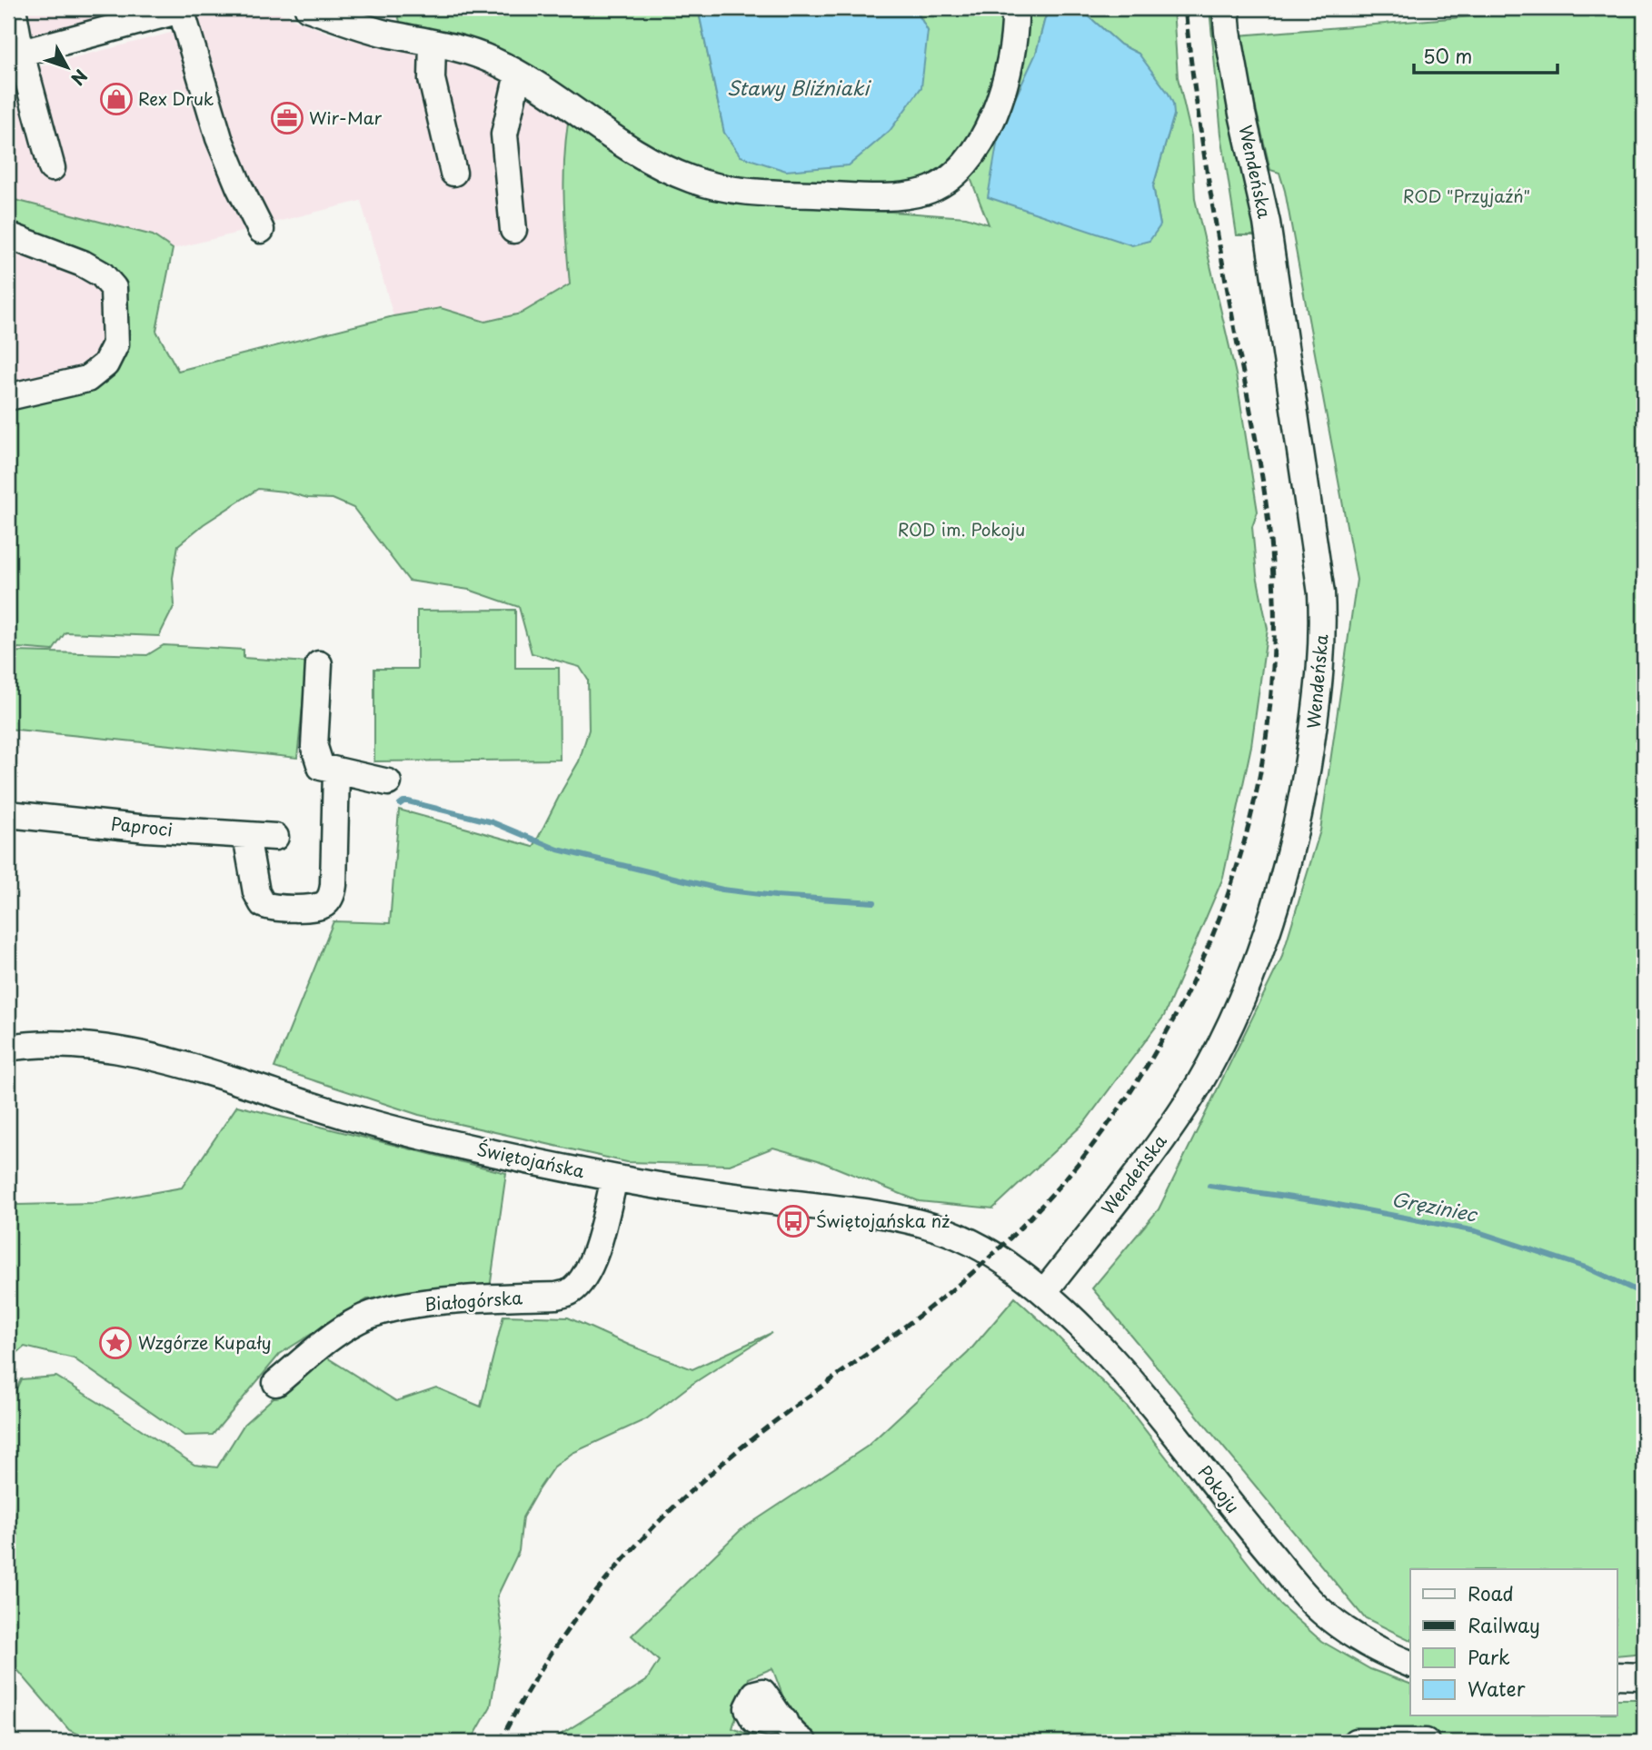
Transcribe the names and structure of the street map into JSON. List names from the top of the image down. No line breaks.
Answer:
{"streets":{"street":["Wendeńska","Paproci","Świętojańska","Białogórska","Pokoju"]},"crossings":[["Wendeńska","Świętojańska"],["Wendeńska","Pokoju"],["Świętojańska","Białogórska"],["Świętojańska","Pokoju"]],"water":["Stawy Bliźniaki","Gręziniec"],"parks":["ROD \"Przyjaźń\"","ROD im. Pokoju"],"places":{"shop":["Rex Druk"],"office":["Wir-Mar"],"bus stop":["Świętojańska nż"],"place":["Wzgórze Kupały"]},"legend":["Road","Railway","Park","Water"],"scale_bar":"50 m","north":"bottom right"}
